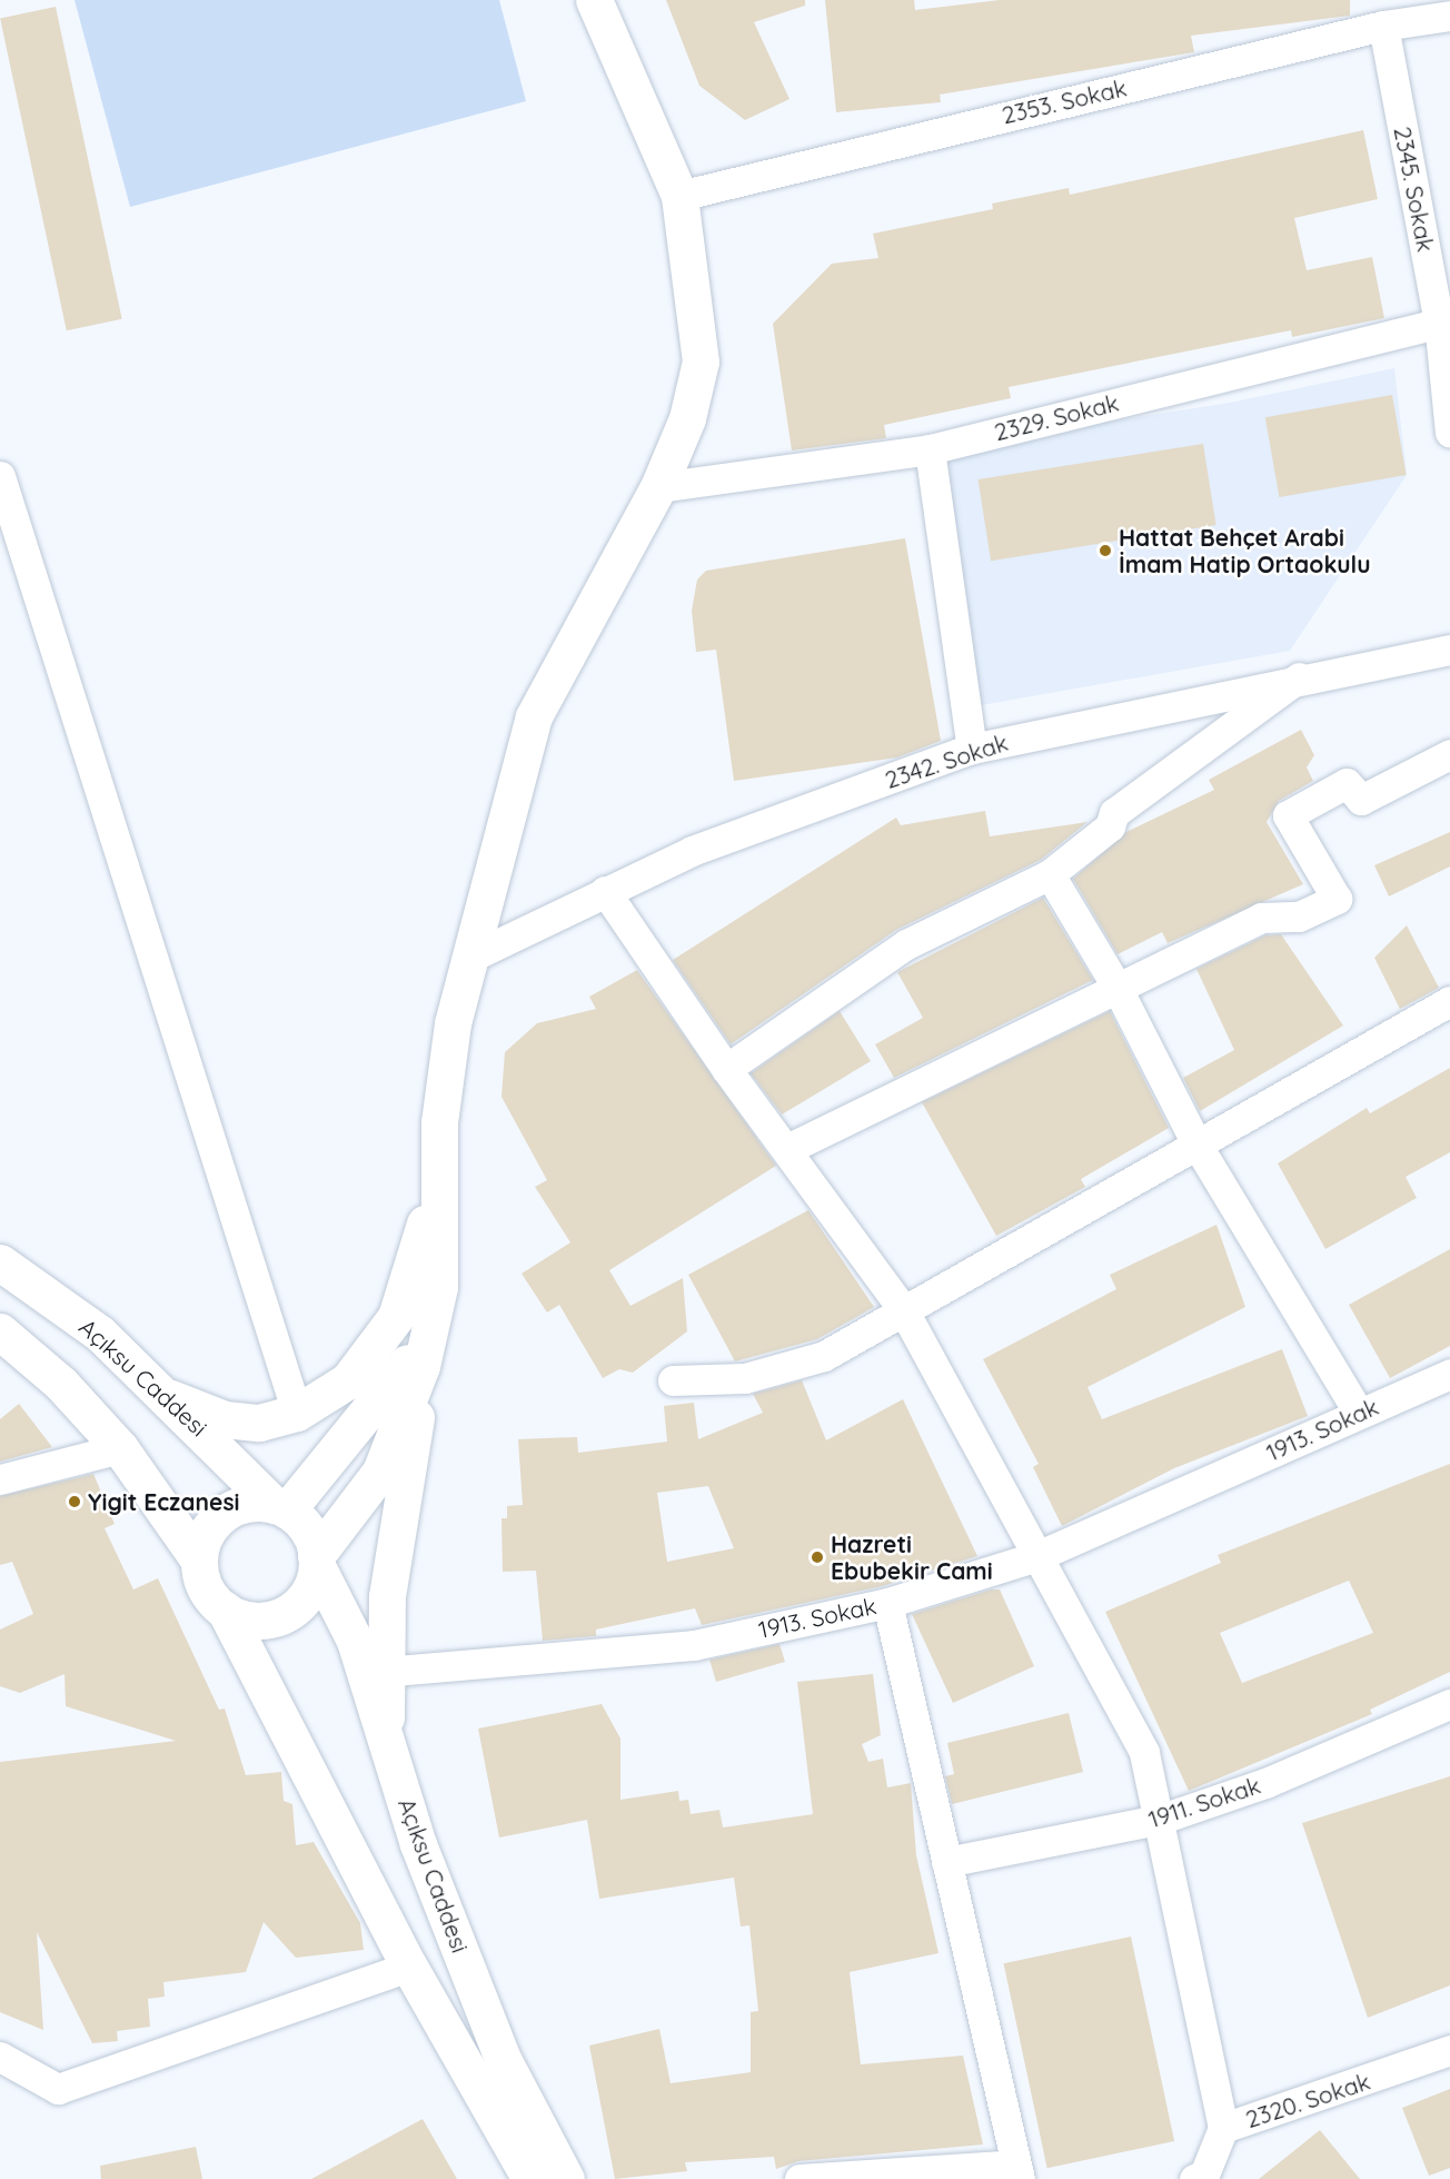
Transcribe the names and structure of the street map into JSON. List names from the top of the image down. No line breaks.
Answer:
{"streets":{"street":["2353. Sokak","2345. Sokak","2329. Sokak","2342. Sokak","Açıksu Caddesi","1913. Sokak","1911. Sokak","2320. Sokak"]},"crossings":[["2353. Sokak","2345. Sokak"],["2345. Sokak","2329. Sokak"]],"places":["Hattat Behçet Arabi İmam Hatip Ortaokulu","Yigit Eczanesi","Hazreti Ebubekir Cami"]}
